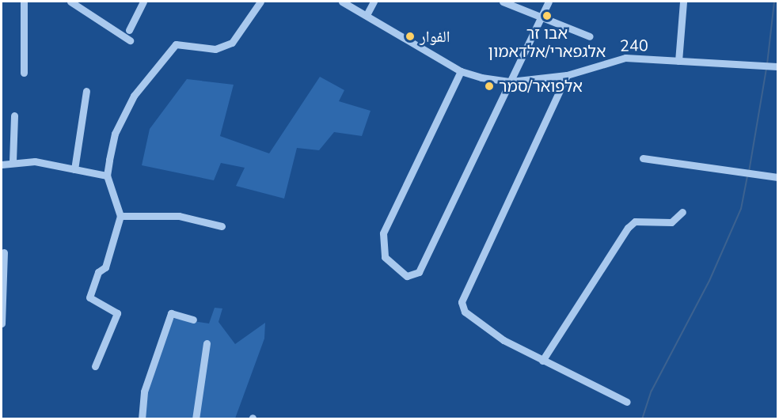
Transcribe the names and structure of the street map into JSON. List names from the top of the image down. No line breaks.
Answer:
{"streets":{"street":["240"]},"places":["אבו זר אלגפארי/אלדאמון","الفوار","אלפואר/סמר"]}
